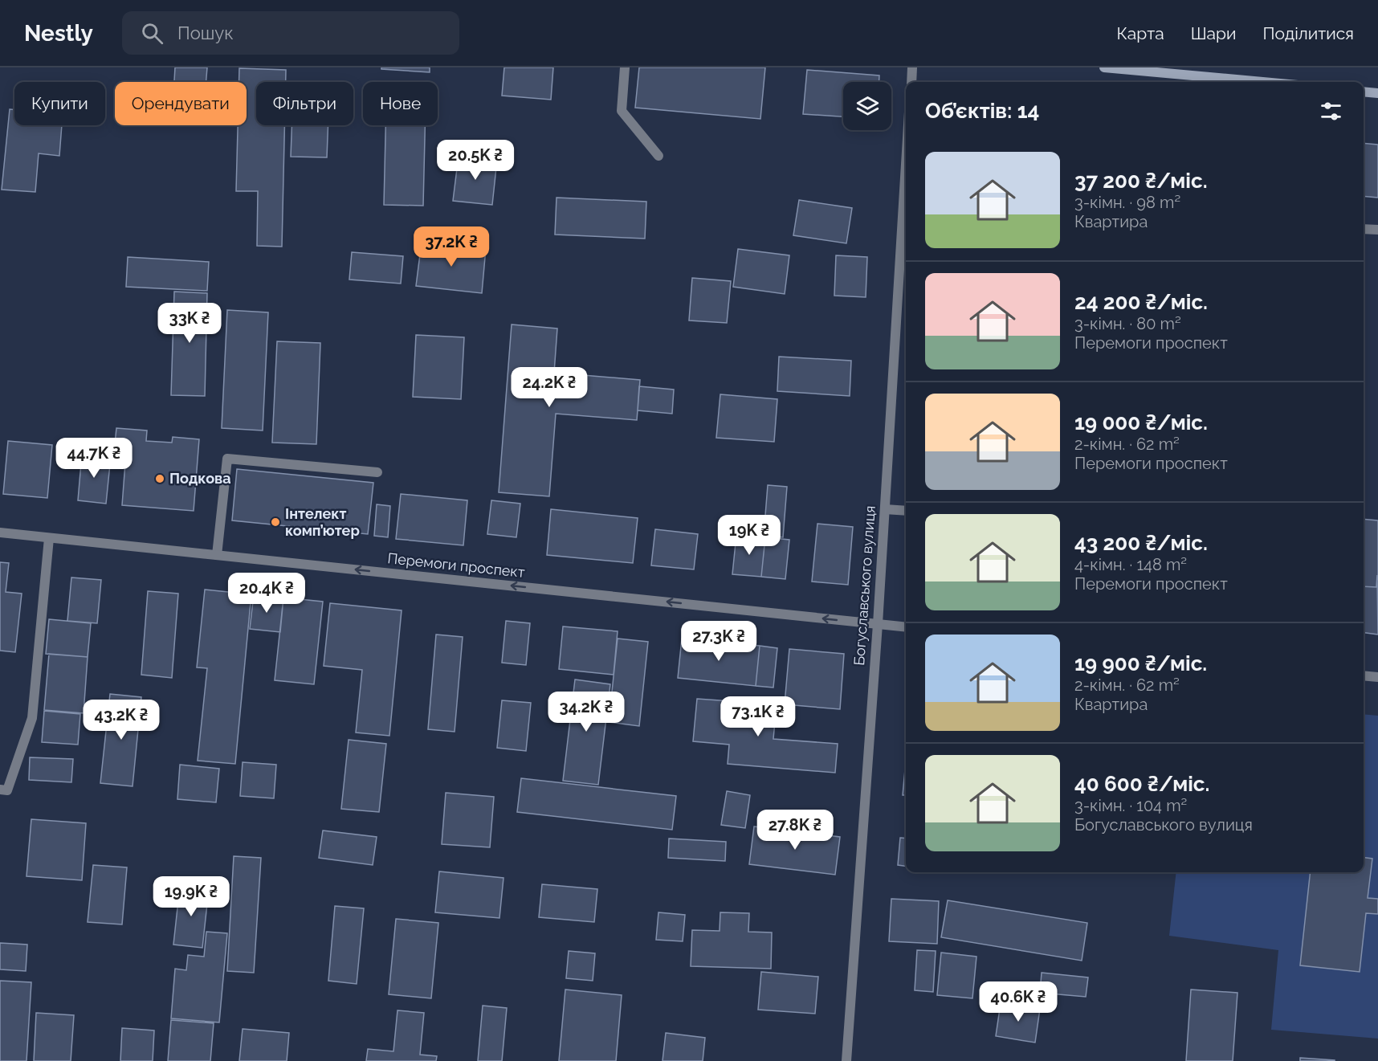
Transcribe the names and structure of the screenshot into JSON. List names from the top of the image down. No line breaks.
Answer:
{"streets":{"street":["Перемоги проспект","Богуславського вулиця"]},"crossings":[["Перемоги проспект","Богуславського вулиця"]],"one_way":["Перемоги проспект"],"places":["Подкова","Інтелект комп’ютер"],"page":{"header":"Nestly","search":"Пошук","nav":["Карта","Шари","Поділитися"],"chip":["Купити","Орендувати","Фільтри","Нове"],"heading":"Об’єктів: 14","price":["20.5K ₴","37.2K ₴","33K ₴","24.2K ₴","44.7K ₴","19K ₴","20.4K ₴","27.3K ₴","34.2K ₴","73.1K ₴","43.2K ₴","27.8K ₴","19.9K ₴","40.6K ₴"],"list":[{"name":"37 200 ₴/міс.","note":"3-кімн. · 98 m² · Квартира"},{"name":"24 200 ₴/міс.","note":"3-кімн. · 80 m² · Перемоги проспект"},{"name":"19 000 ₴/міс.","note":"2-кімн. · 62 m² · Перемоги проспект"},{"name":"43 200 ₴/міс.","note":"4-кімн. · 148 m² · Перемоги проспект"},{"name":"19 900 ₴/міс.","note":"2-кімн. · 62 m² · Квартира"},{"name":"40 600 ₴/міс.","note":"3-кімн. · 104 m² · Богуславського вулиця"}]}}
